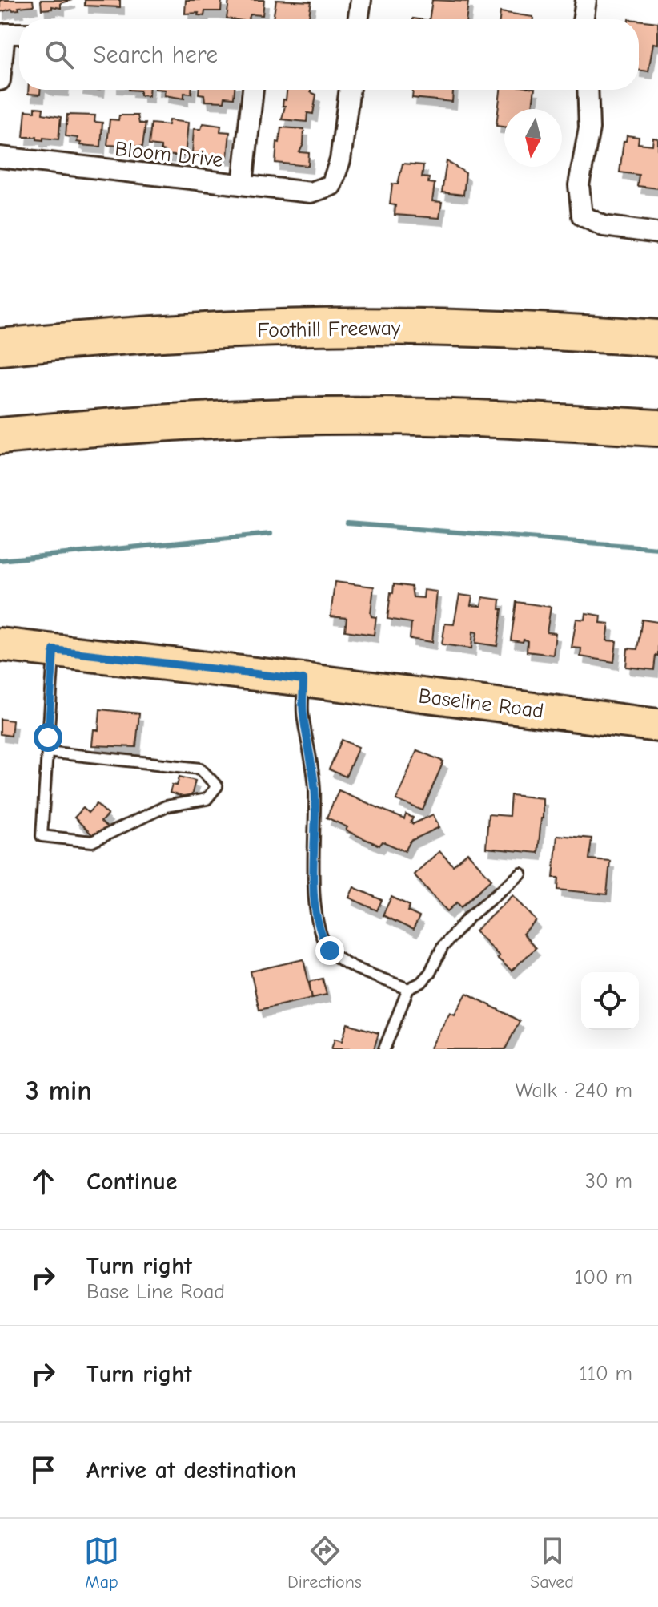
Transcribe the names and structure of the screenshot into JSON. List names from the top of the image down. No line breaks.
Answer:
{"streets":{"highway":["Foothill Freeway"],"main road":["Baseline Road"],"street":["Bloom Drive"]},"north":"bottom","page":{"search":"Search here","heading":["3 min","Walk · 240 m"],"list":[["Continue","30 m"],["Turn right","Base Line Road","100 m"],["Turn right","110 m"],"Arrive at destination"],"nav":["Map","Directions","Saved"]}}
